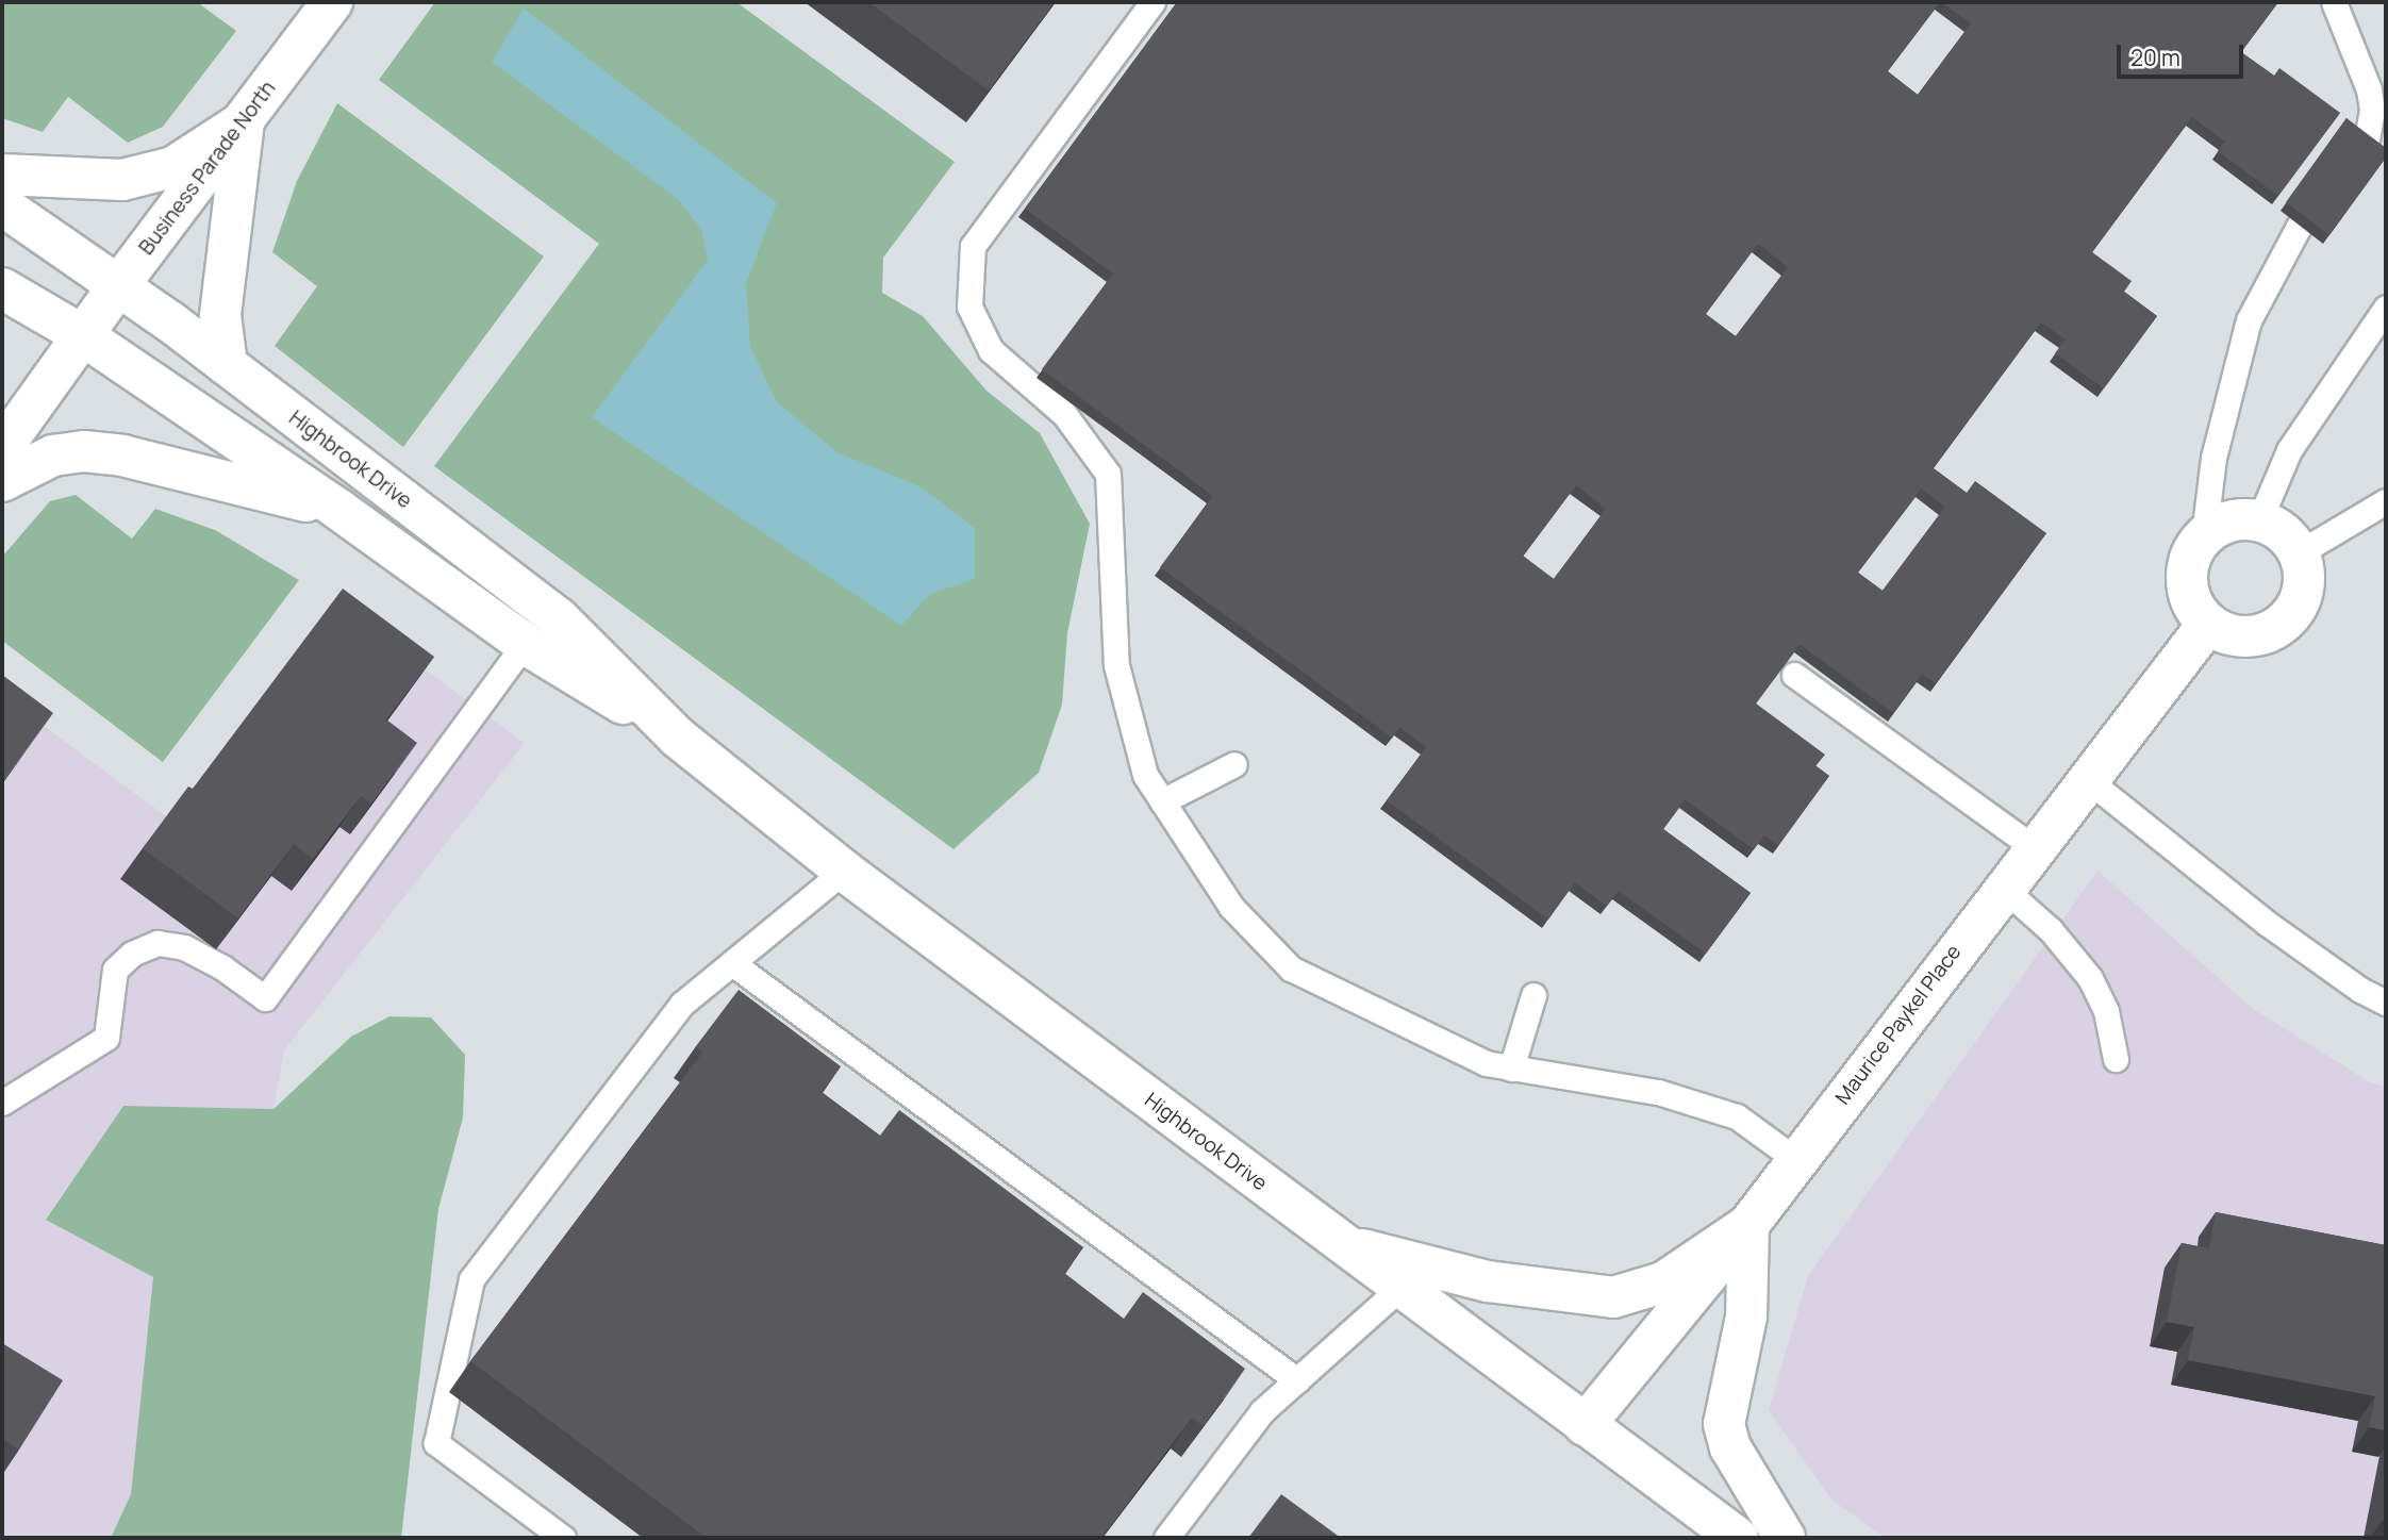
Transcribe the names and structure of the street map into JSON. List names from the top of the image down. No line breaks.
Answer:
{"streets":{"main road":["Business Parade North","Highbrook Drive","Maurice Paykel Place"]},"crossings":[["Business Parade North","Highbrook Drive"],["Highbrook Drive","Maurice Paykel Place"]],"scale_bar":"20 m"}
